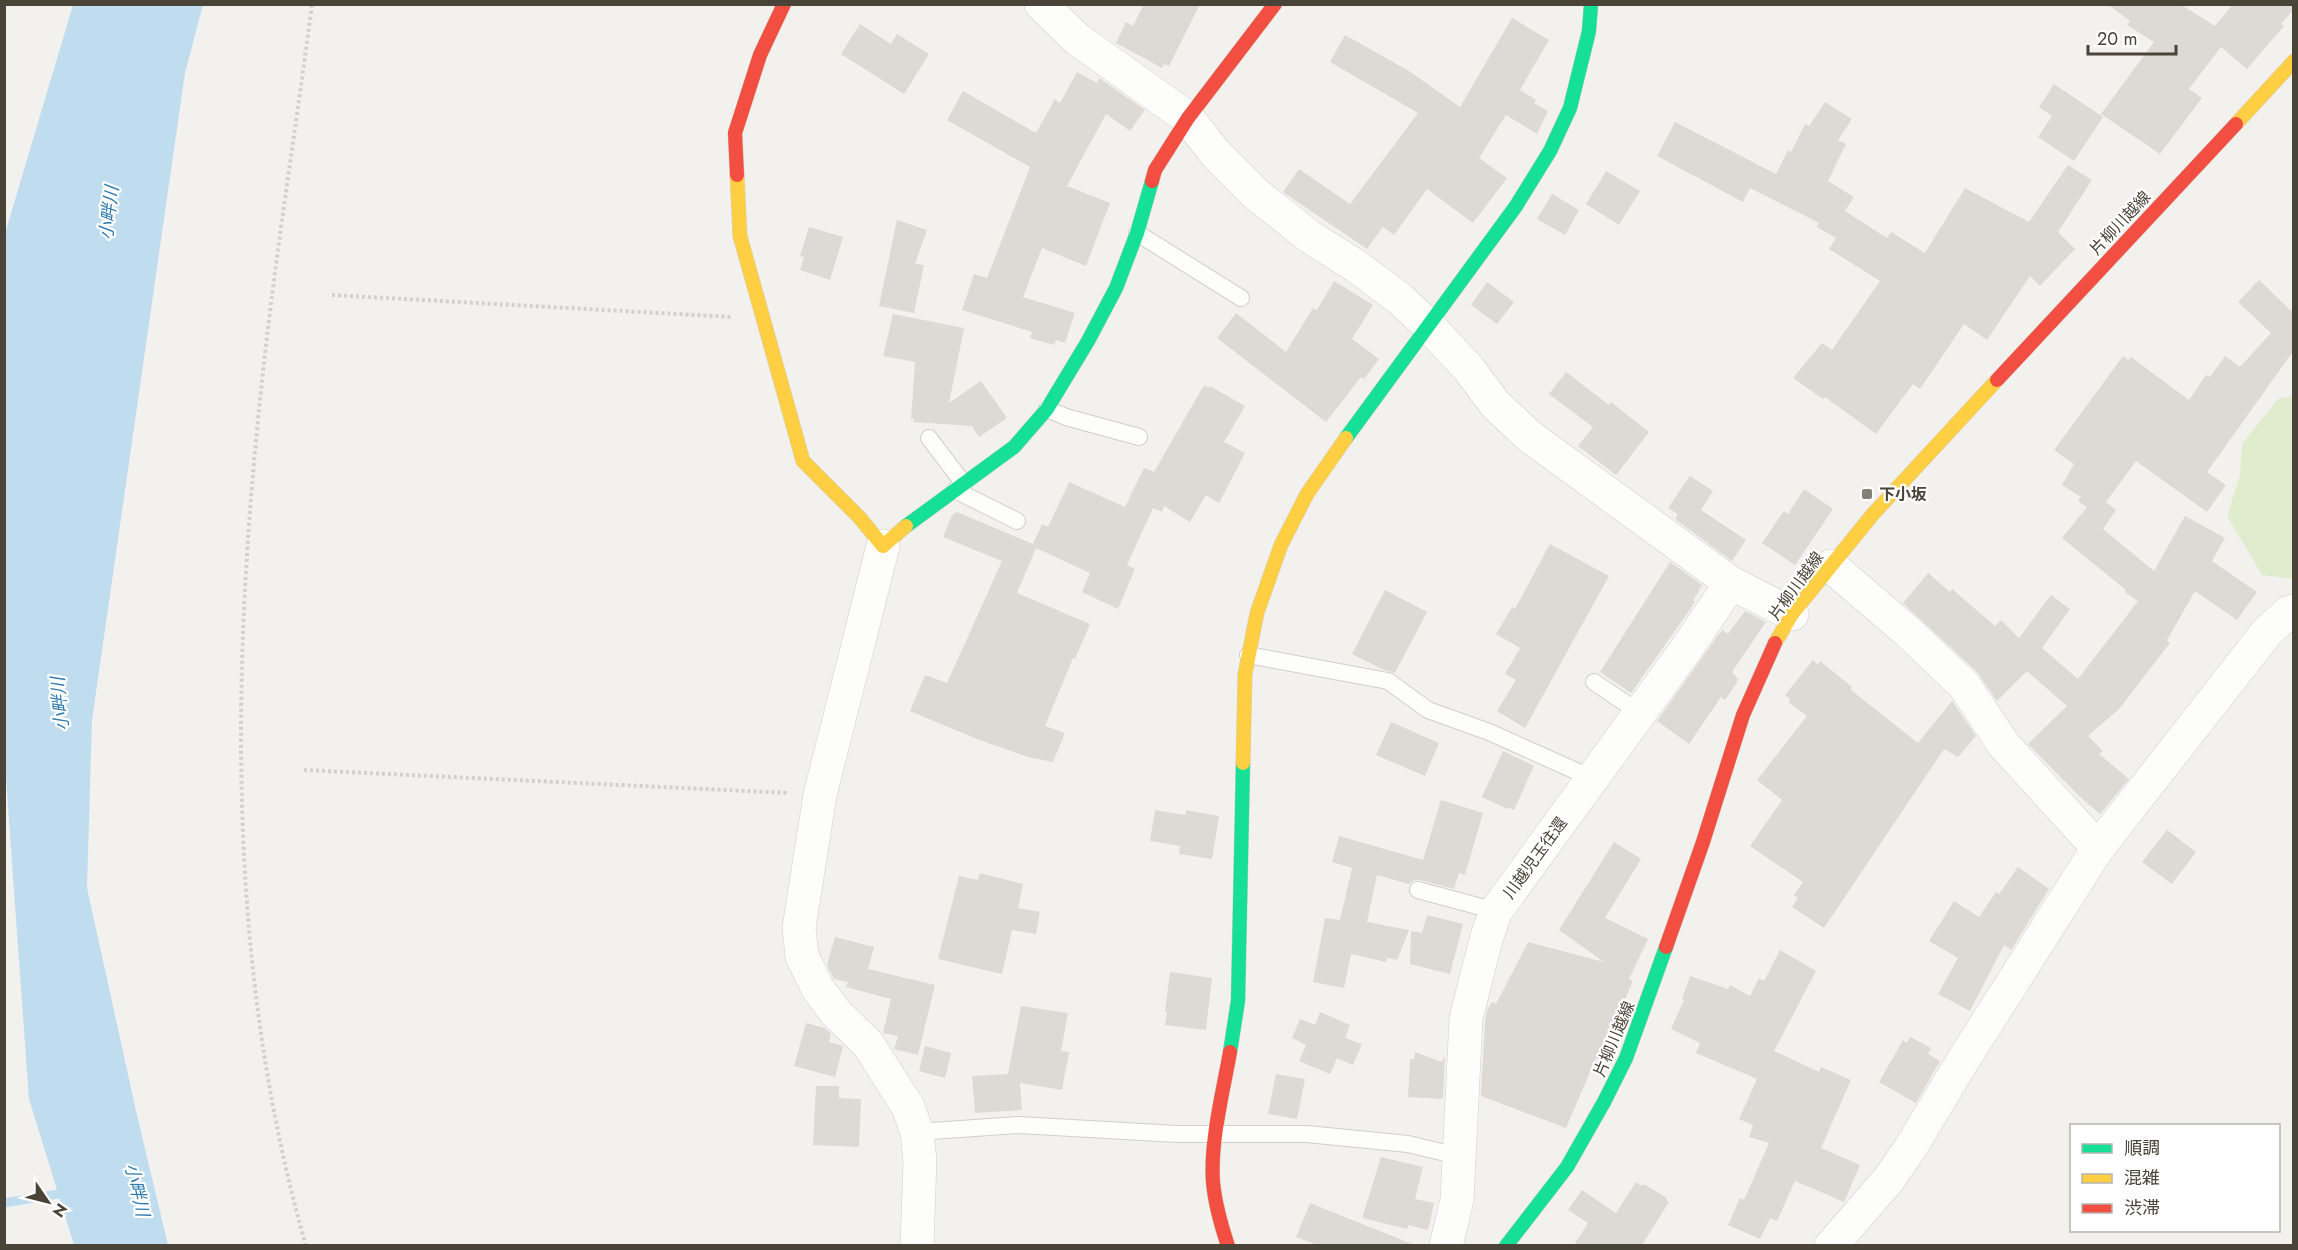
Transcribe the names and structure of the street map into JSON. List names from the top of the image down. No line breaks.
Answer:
{"streets":{"street":["片柳川越線","川越児玉往還"]},"water":["小畔川"],"places":{"transit":["下小坂"]},"legend":["順調","混雑","渋滞"],"scale_bar":"20 m","north":"bottom right"}
